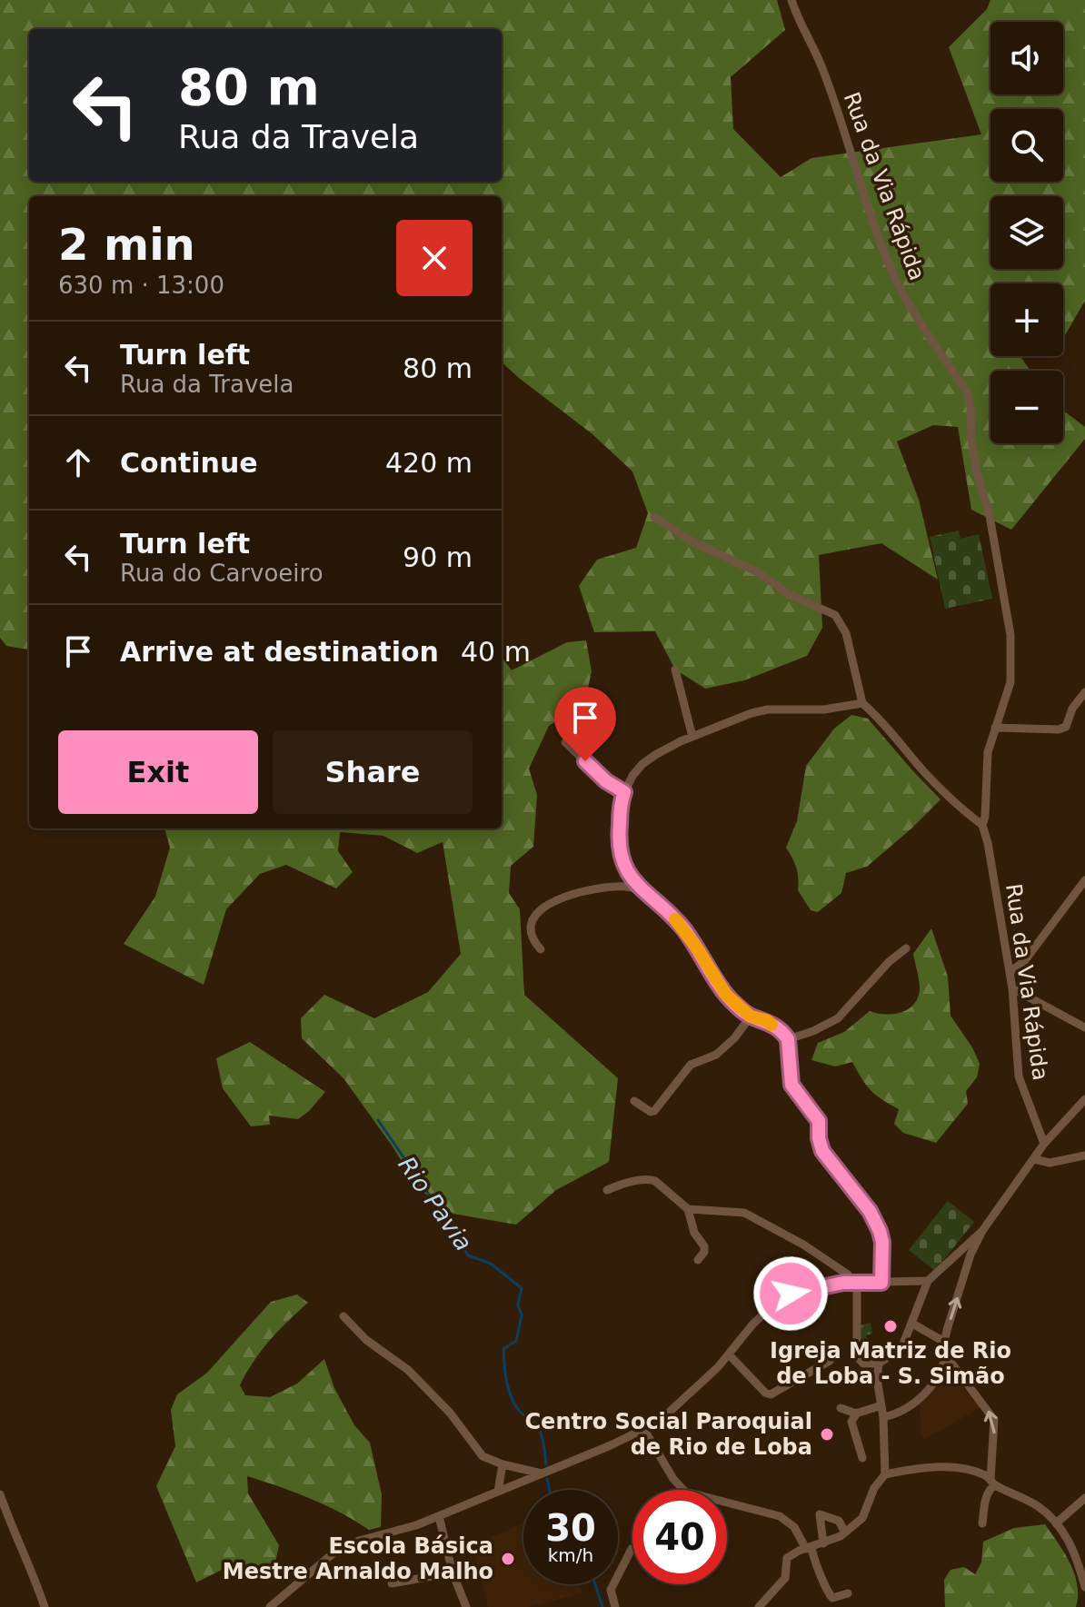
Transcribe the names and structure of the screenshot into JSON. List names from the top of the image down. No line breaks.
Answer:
{"streets":{"street":["Rua da Via Rápida"]},"water":["Rio Pavia"],"places":["Igreja Matriz de Rio de Loba - S. Simão","Centro Social Paroquial de Rio de Loba","Escola Básica Mestre Arnaldo Malho"],"page":{"map_buttons":["+","−"],"turn":["80 m","Rua da Travela"],"heading":["2 min","630 m · 13:00"],"list":[{"name":"Turn left","note":"Rua da Travela","value":"80 m"},{"name":"Continue","value":"420 m"},{"name":"Turn left","note":"Rua do Carvoeiro","value":"90 m"},{"name":"Arrive at destination","value":"40 m"}],"buttons":["Exit","Share"],"speed":"30 km/h","limit":"40"}}
